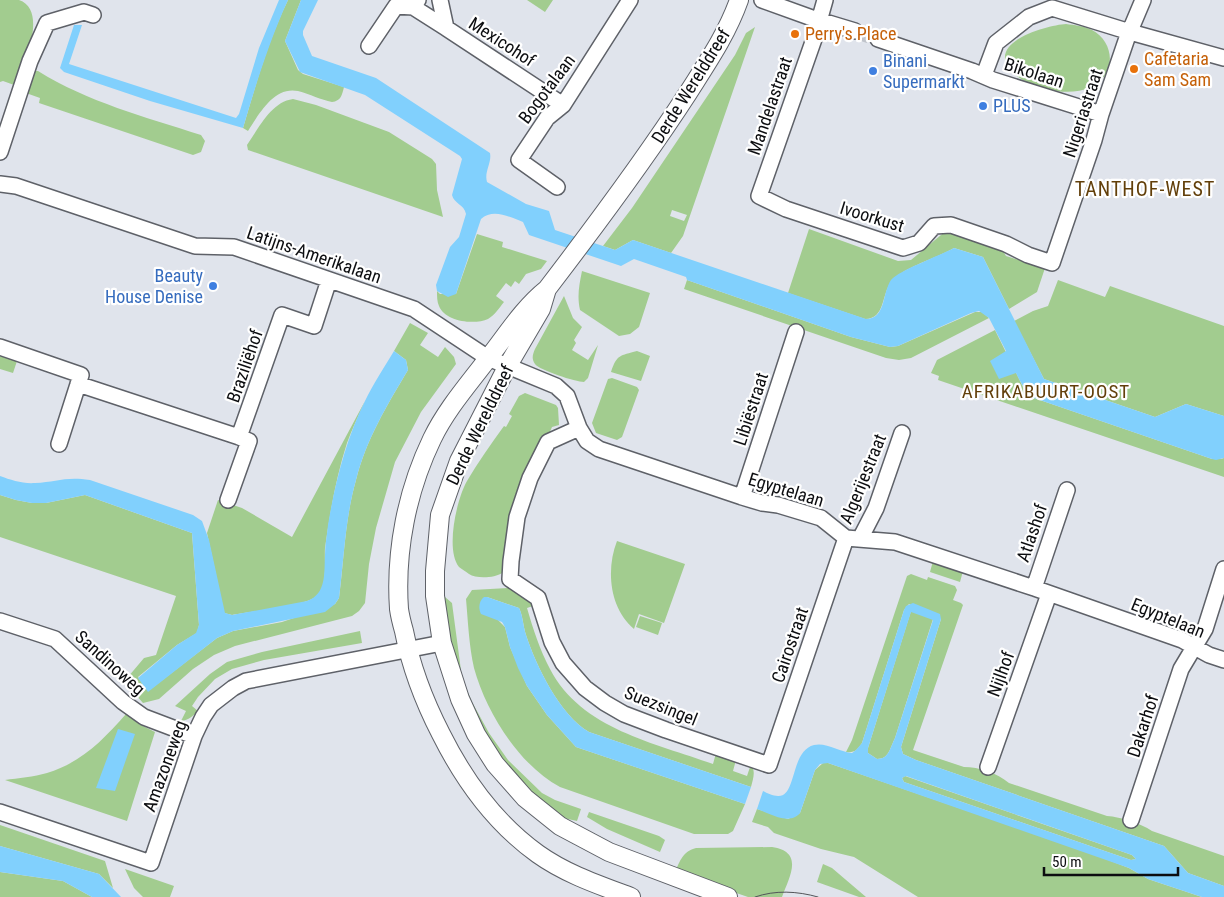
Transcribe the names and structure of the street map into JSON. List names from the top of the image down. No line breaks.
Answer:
{"streets":{"street":["Mexicohof","Bikolaan","Derde Werelddreef","Bogotalaan","Mandelastraat","Nigeriastraat","Ivoorkust","Latijns-Amerikalaan","Braziliëhof","Libiëstraat","Algerijestraat","Egyptelaan","Atlashof","Cairostraat","Sandinoweg","Nijlhof","Suezsingel","Dakarhof","Amazoneweg"]},"crossings":[["Mexicohof","Bogotalaan"],["Bikolaan","Nigeriastraat"],["Derde Werelddreef","Latijns-Amerikalaan"],["Derde Werelddreef","Egyptelaan"],["Derde Werelddreef","Amazoneweg"],["Mandelastraat","Ivoorkust"],["Nigeriastraat","Ivoorkust"],["Latijns-Amerikalaan","Braziliëhof"],["Latijns-Amerikalaan","Egyptelaan"],["Libiëstraat","Egyptelaan"],["Algerijestraat","Egyptelaan"],["Algerijestraat","Cairostraat"],["Egyptelaan","Atlashof"],["Egyptelaan","Cairostraat"],["Egyptelaan","Nijlhof"],["Egyptelaan","Suezsingel"],["Egyptelaan","Dakarhof"],["Cairostraat","Suezsingel"],["Sandinoweg","Amazoneweg"]],"districts":["TANTHOF-WEST","AFRIKABUURT-OOST"],"places":["Perry's Place","Cafetaria Sam Sam","Binani Supermarkt","PLUS","Beauty House Denise"],"scale_bar":"50 m"}
